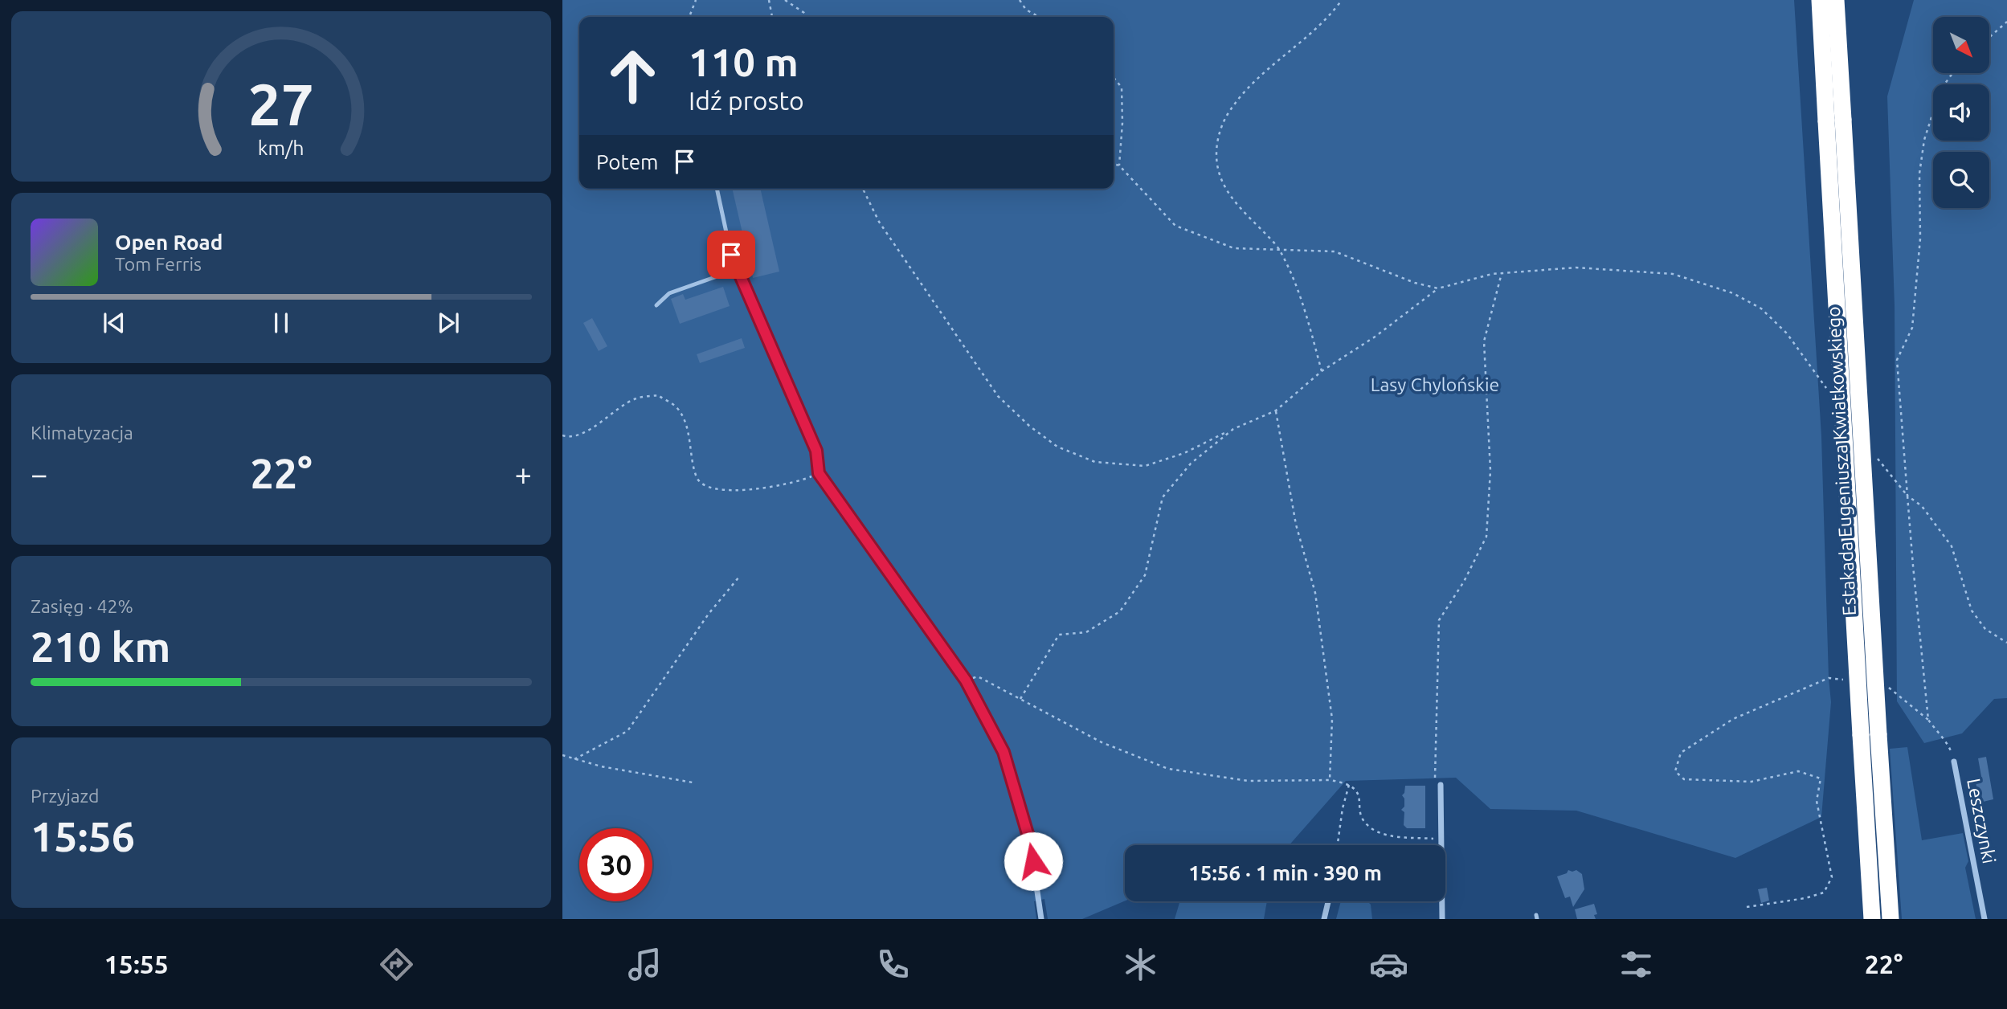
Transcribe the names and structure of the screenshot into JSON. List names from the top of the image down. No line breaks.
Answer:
{"streets":{"highway":["Estakada Eugeniusza Kwiatkowskiego"],"street":["Leszczynki"]},"parks":["Lasy Chylońskie"],"north":"bottom right","page":{"turn":["110 m","Idź prosto"],"then":"Potem","song":["Open Road","Tom Ferris"],"tile":["Klimatyzacja",["Zasięg · 42%","210 km"],["Przyjazd","15:56"]],"heat":["−","22°","+"],"limit":"30","trip":"15:56 · 1 min · 390 m","tabs":["15:55","22°"],"gauge":["27","km/h"]}}
